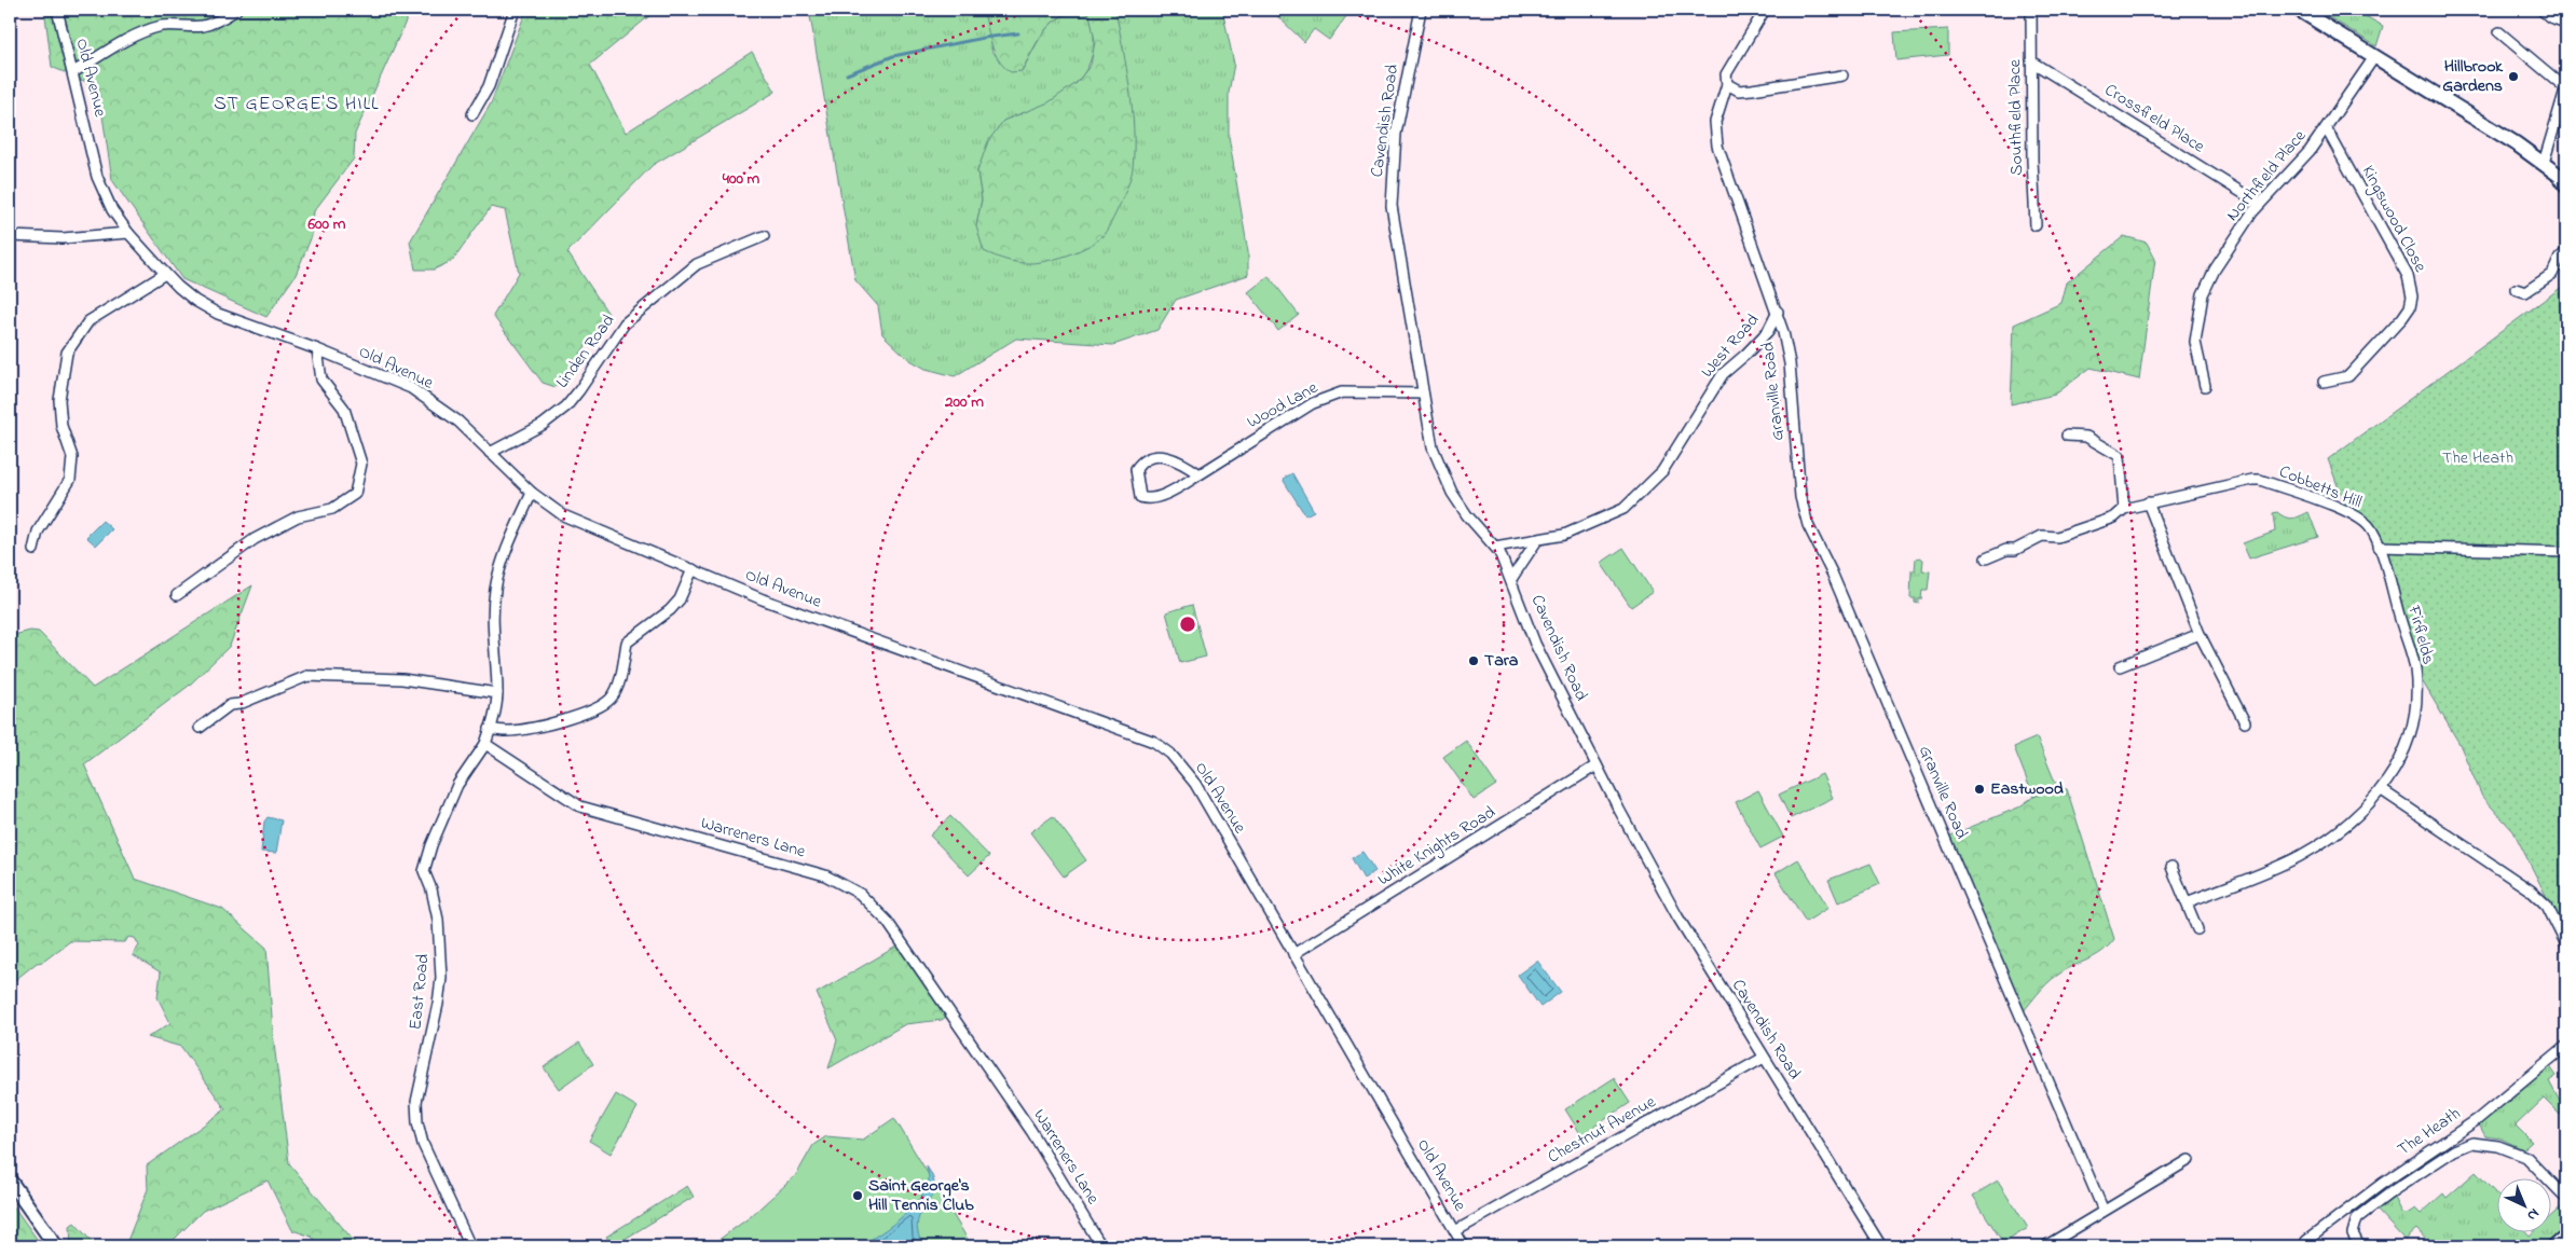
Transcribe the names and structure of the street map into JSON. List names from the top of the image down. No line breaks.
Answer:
{"streets":{"street":["Old Avenue","Southfield Place","Crossfield Place","Cavendish Road","Northfield Place","Kingswood Close","West Road","Linden Road","Granville Road","Wood Lane","Cobbetts Hill","Firfields","Warreners Lane","White Knights Road","East Road","Chestnut Avenue","The Heath"]},"crossings":[["Old Avenue","Linden Road"],["Old Avenue","White Knights Road"],["Old Avenue","Chestnut Avenue"],["Southfield Place","Crossfield Place"],["Crossfield Place","Northfield Place"],["Cavendish Road","West Road"],["Cavendish Road","Wood Lane"],["Cavendish Road","White Knights Road"],["Cavendish Road","Chestnut Avenue"],["Northfield Place","Kingswood Close"],["West Road","Granville Road"],["Cobbetts Hill","Firfields"],["Warreners Lane","East Road"]],"districts":["ST GEORGE'S HILL"],"parks":["The Heath"],"places":["Hillbrook Gardens","Tara","Eastwood","Saint George's Hill Tennis Club"],"north":"bottom right","rings":["400 m","600 m","200 m"]}
